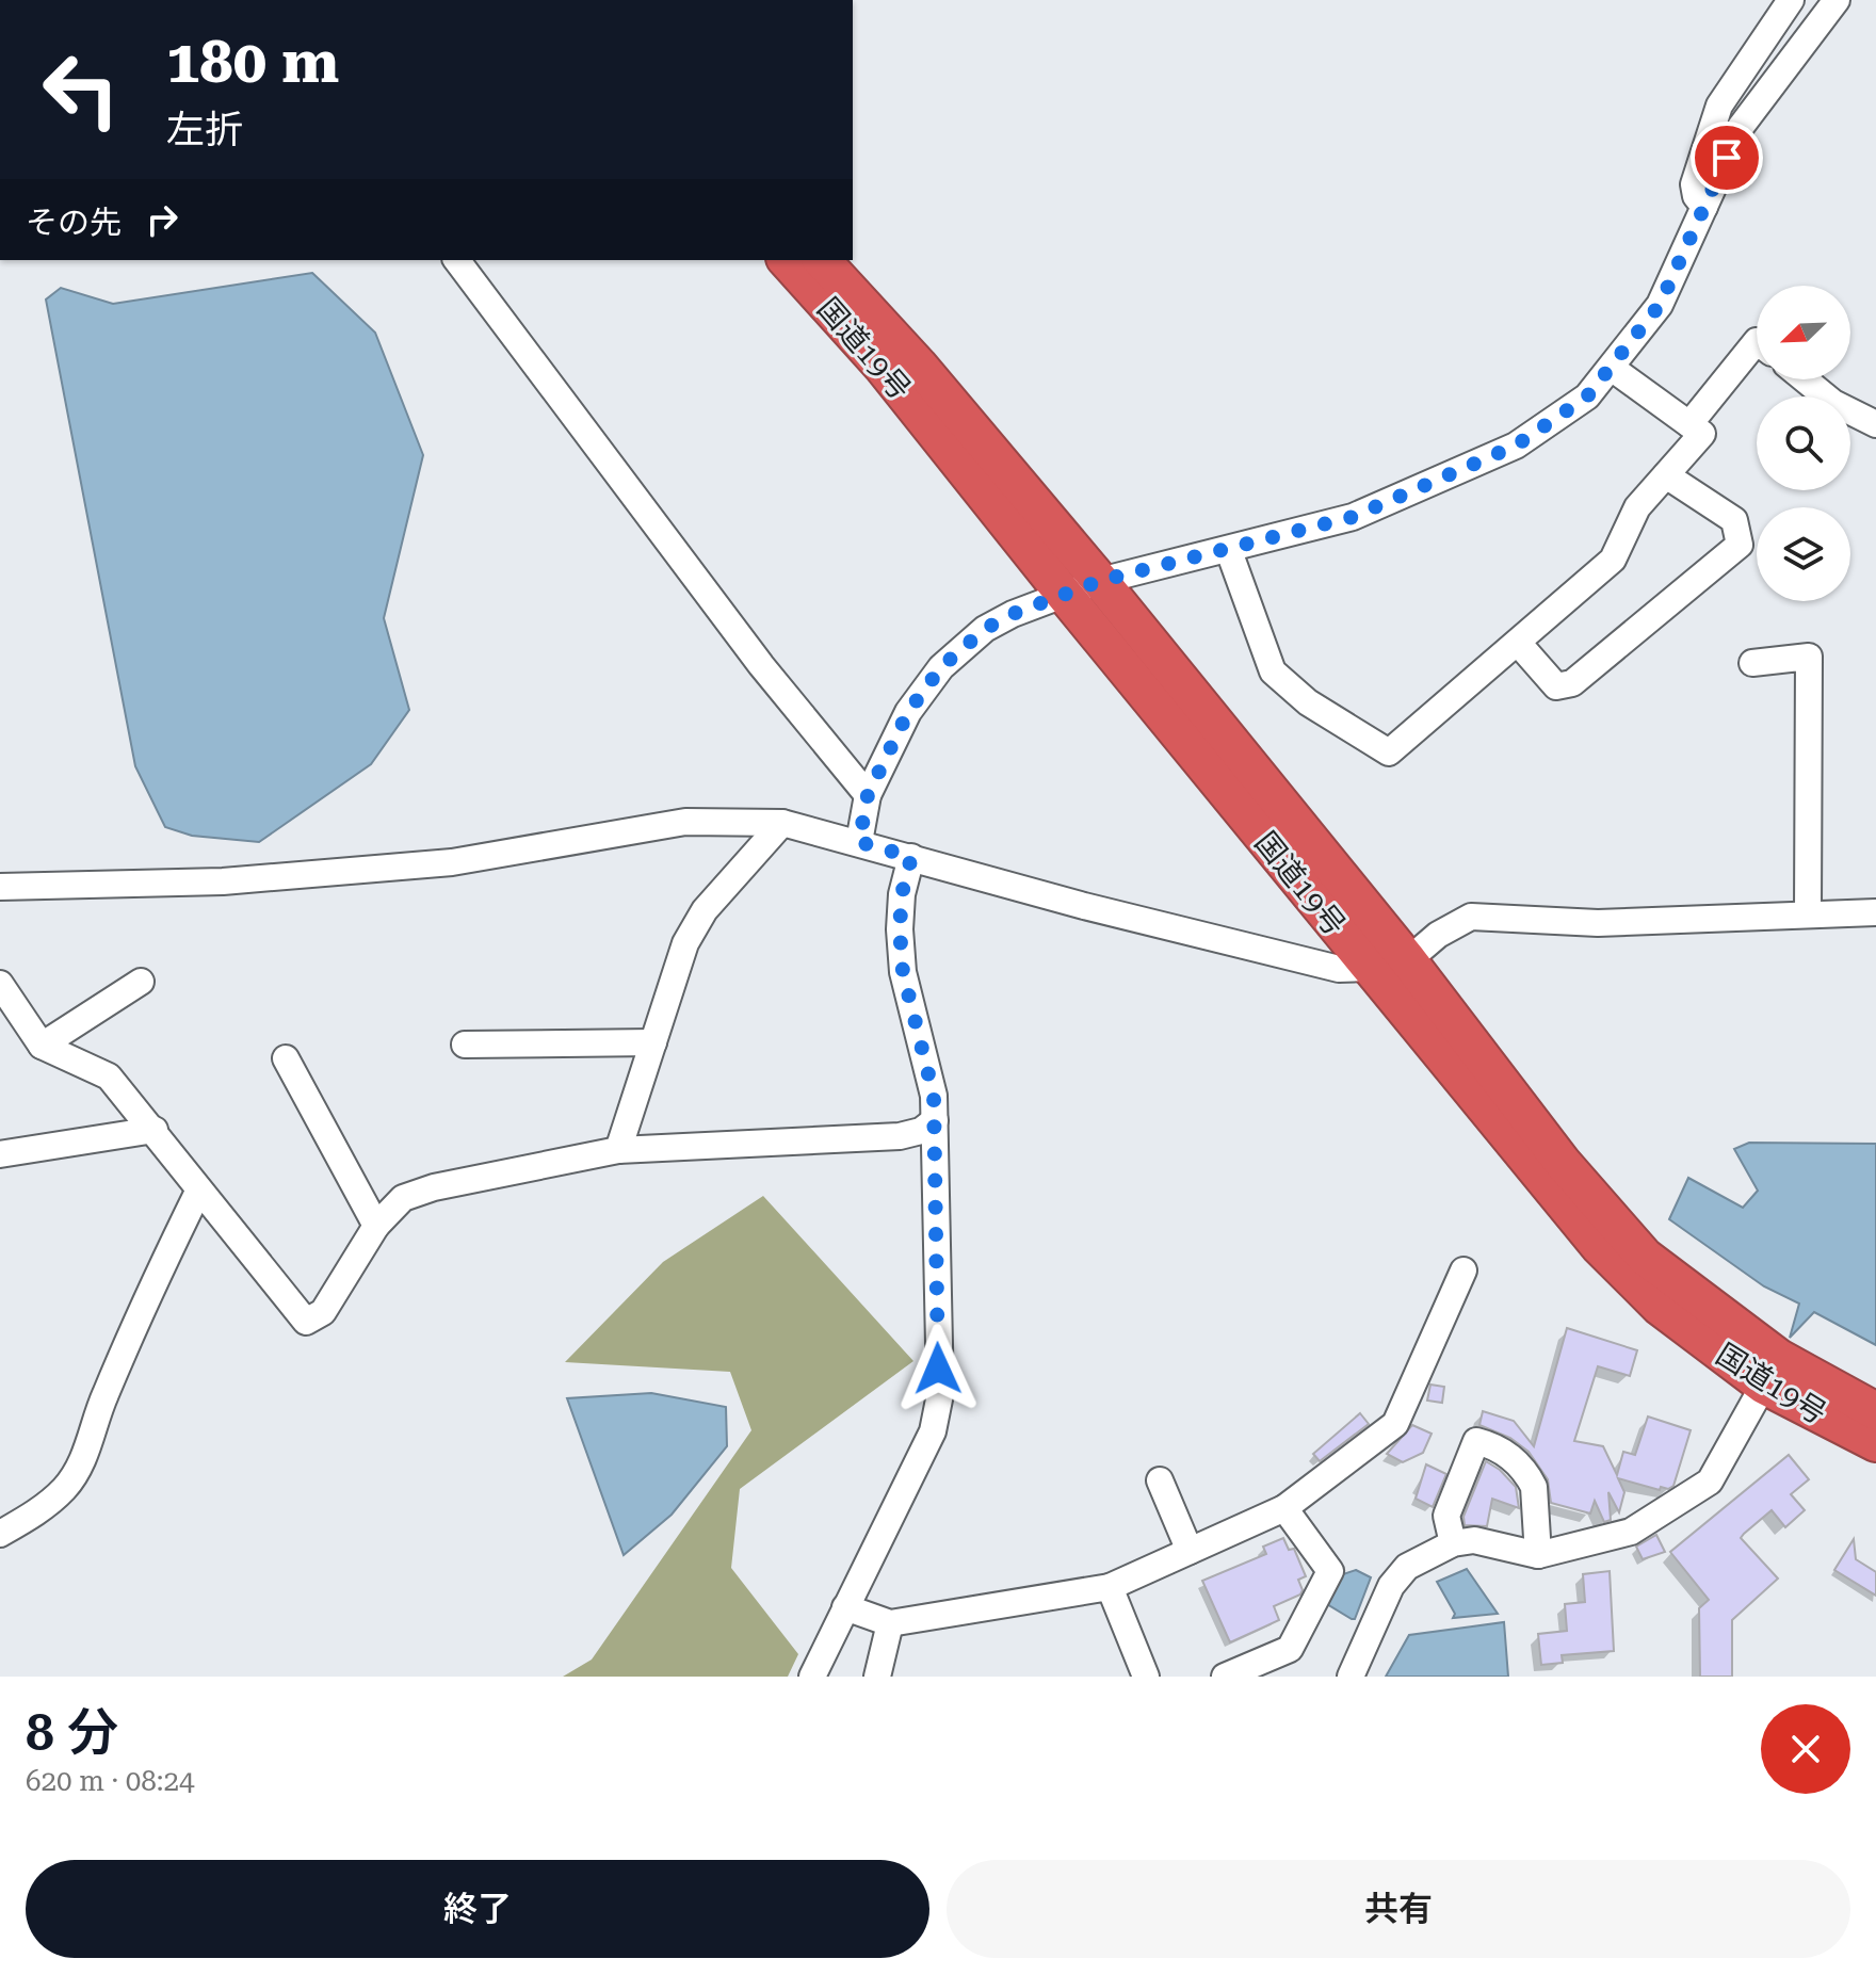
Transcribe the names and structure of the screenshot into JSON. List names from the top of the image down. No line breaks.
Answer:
{"streets":{"highway":["国道19号"]},"north":"bottom left","page":{"turn":["180 m","左折"],"then":"その先","heading":["8 分","620 m · 08:24"],"buttons":["終了","共有"]}}
